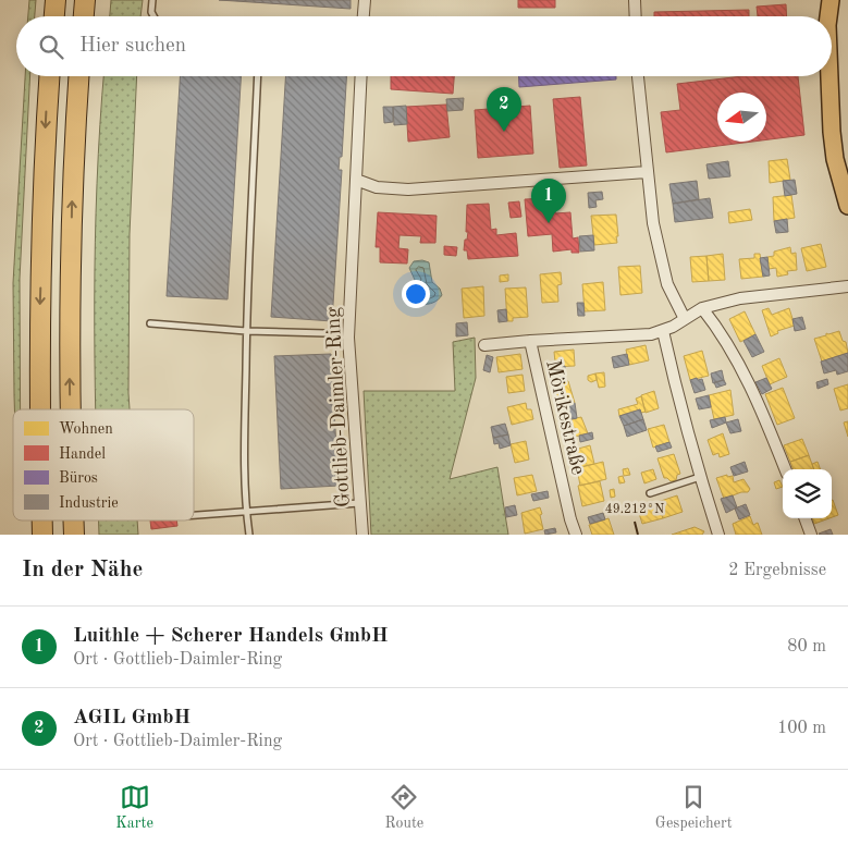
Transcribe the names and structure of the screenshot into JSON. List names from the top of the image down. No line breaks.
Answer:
{"streets":{"street":["Gottlieb-Daimler-Ring","Mörikestraße"]},"legend":["Wohnen","Handel","Büros","Industrie"],"north":"left","page":{"search":"Hier suchen","pins":["2","1"],"heading":["In der Nähe","2 Ergebnisse"],"list":[{"mark":"1","name":"Luithle + Scherer Handels GmbH","note":"Ort · Gottlieb-Daimler-Ring","value":"80 m"},{"mark":"2","name":"AGIL GmbH","note":"Ort · Gottlieb-Daimler-Ring","value":"100 m"}],"nav":["Karte","Route","Gespeichert"]},"coordinates":["49.212°N"]}
